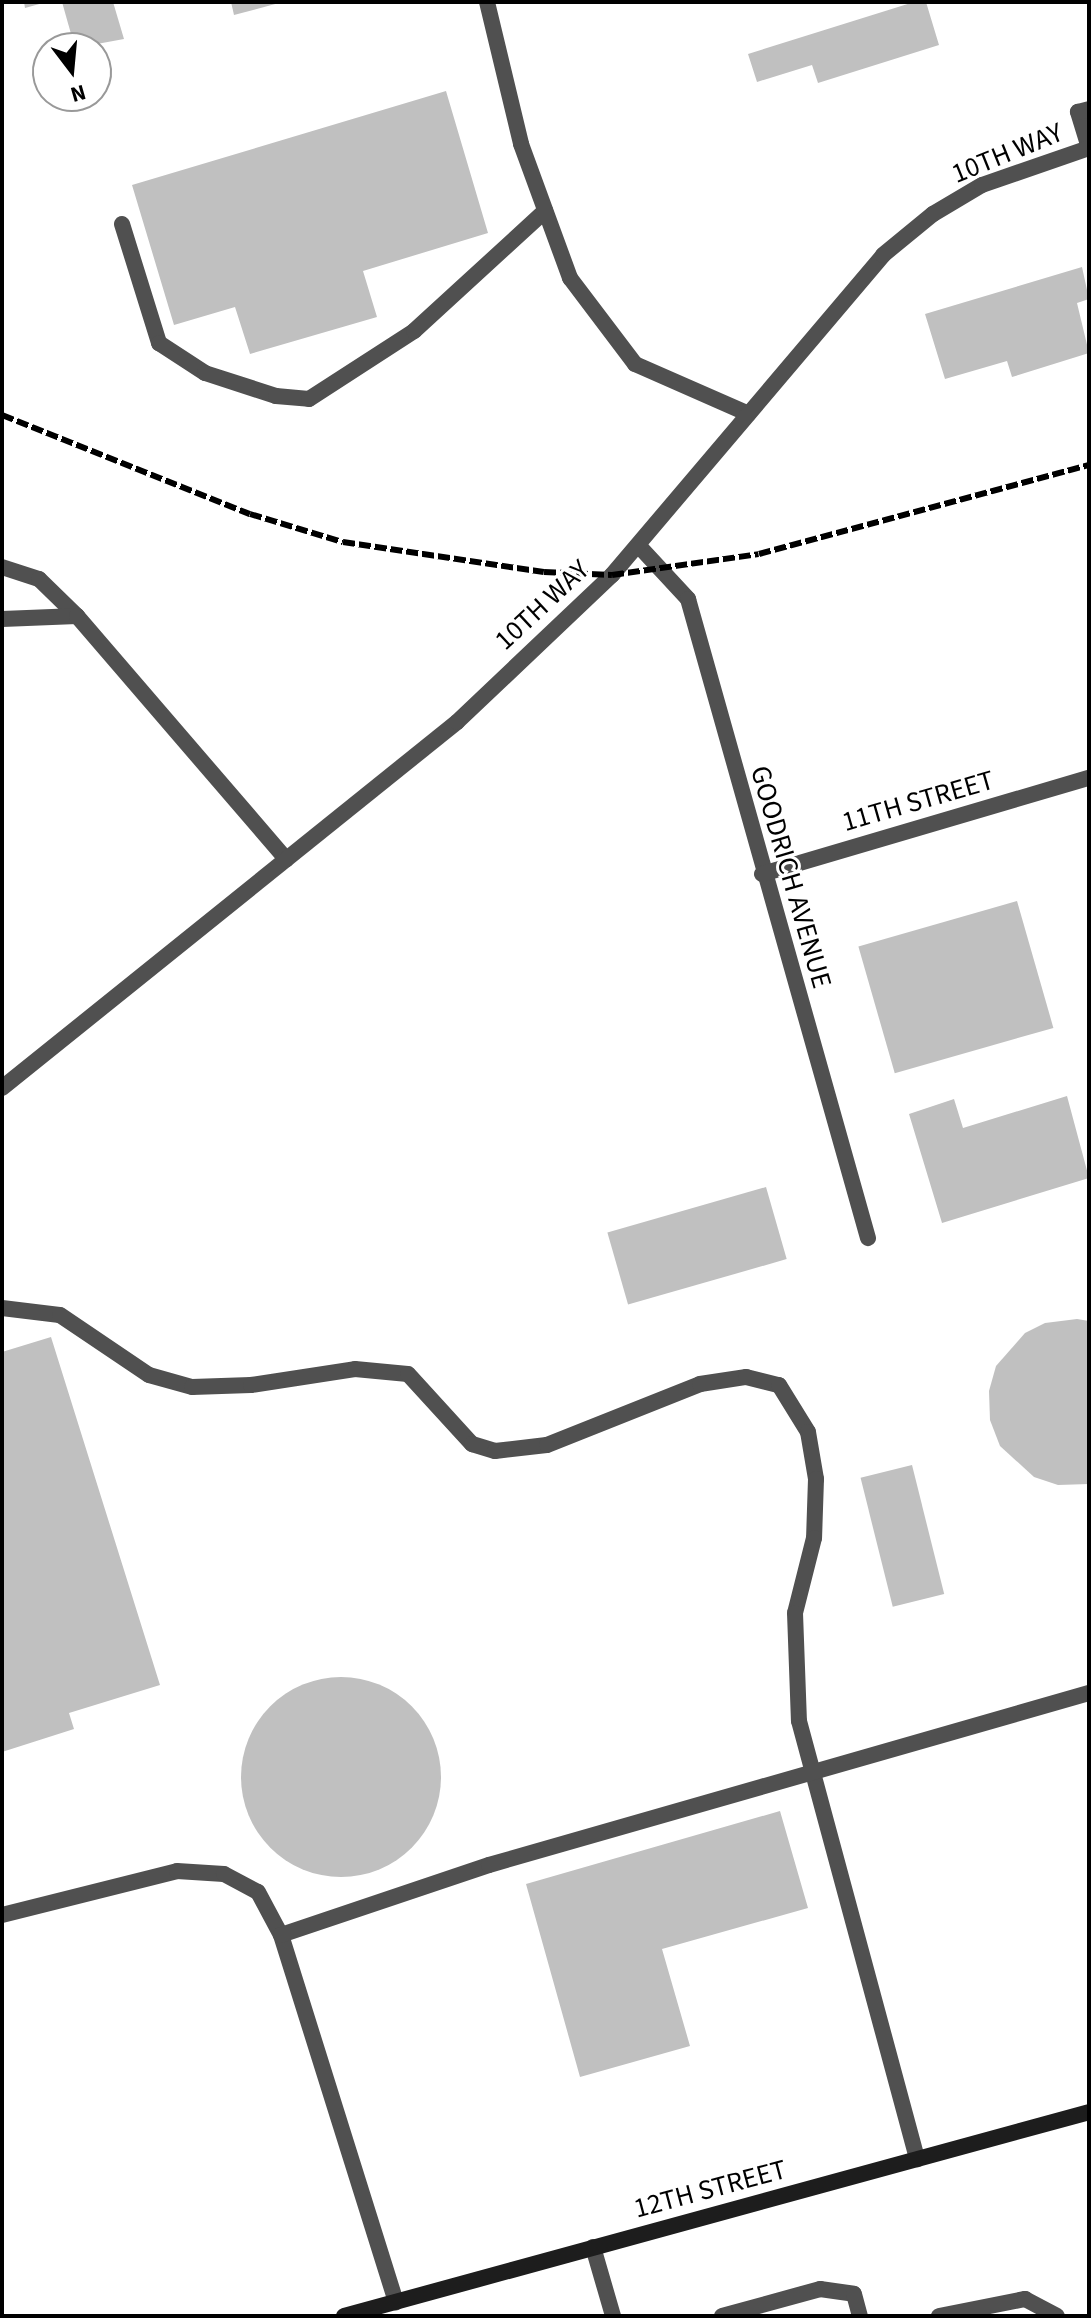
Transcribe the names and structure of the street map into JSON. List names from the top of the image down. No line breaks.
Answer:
{"streets":{"street":["10TH WAY","11TH STREET","GOODRICH AVENUE","12TH STREET"]},"crossings":[["10TH WAY","GOODRICH AVENUE"],["11TH STREET","GOODRICH AVENUE"]],"north":"bottom"}
